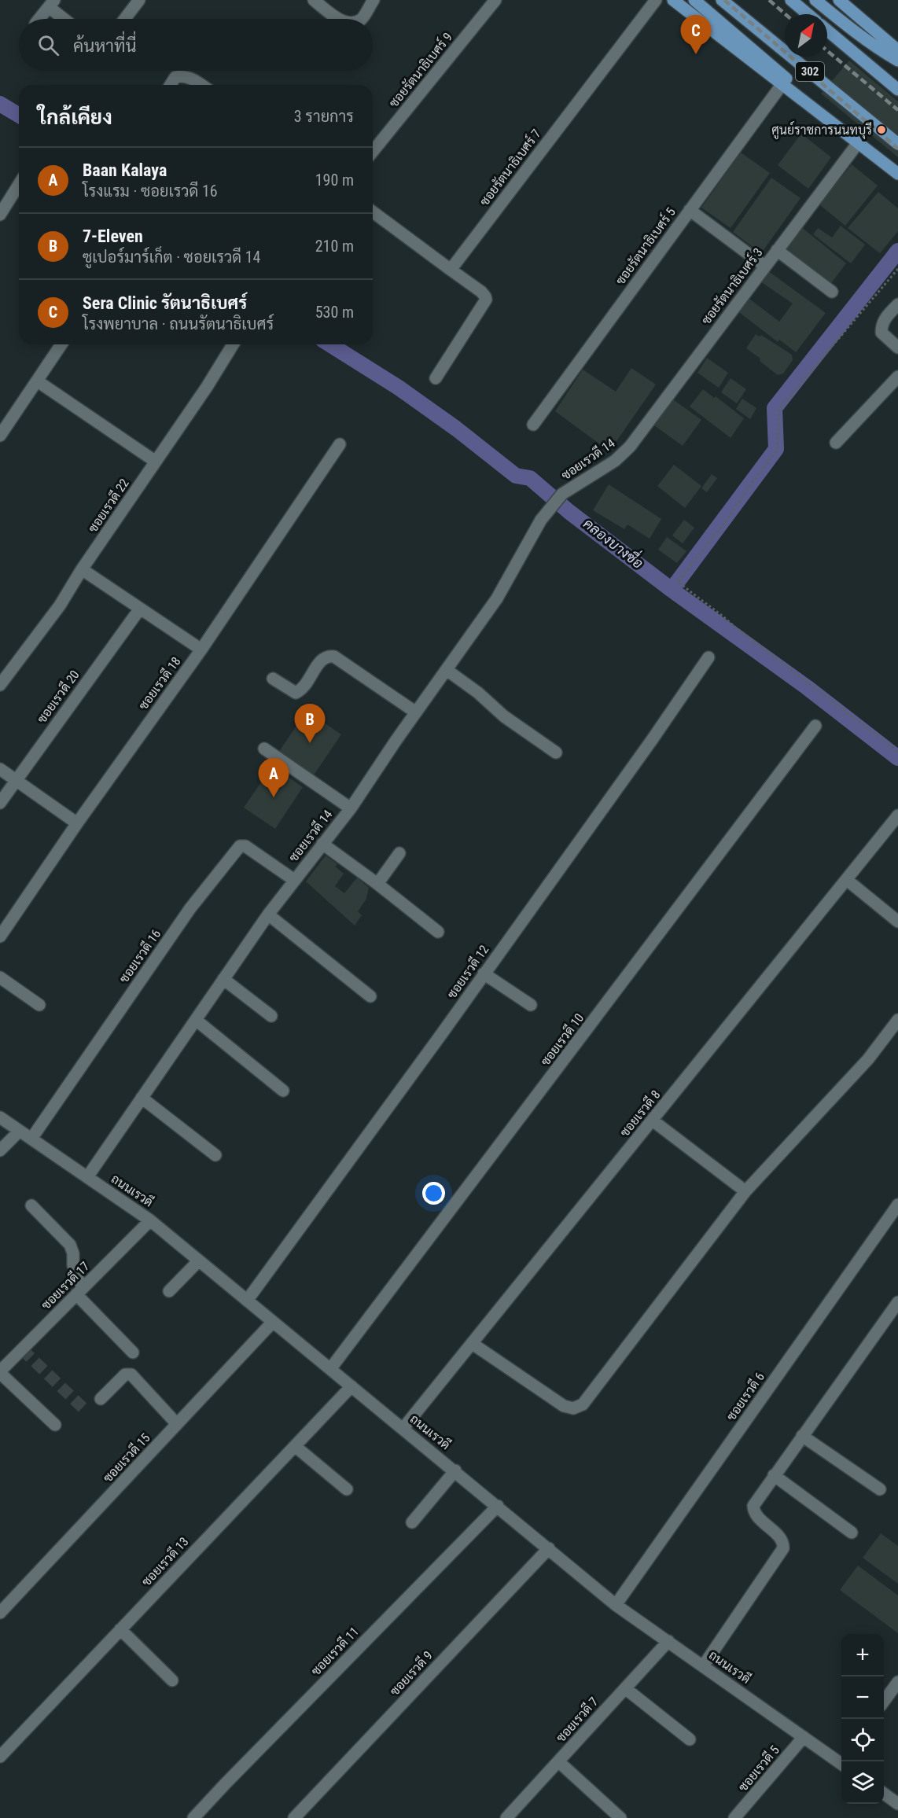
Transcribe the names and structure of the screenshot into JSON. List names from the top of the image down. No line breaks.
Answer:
{"streets":{"main road":["302"],"street":["ซอยรัตนาธิเบศร์ 9","ซอยรัตนาธิเบศร์ 7","ซอยรัตนาธิเบศร์ 5","ซอยรัตนาธิเบศร์ 3","ซอยเรวดี 14","ซอยเรวดี 22","ซอยเรวดี 18","ซอยเรวดี 20","ซอยเรวดี 16","ซอยเรวดี 12","ซอยเรวดี 10","ซอยเรวดี 8","ถนนเรวดี","ซอยเรวดี 17","ซอยเรวดี 6","ซอยเรวดี 15","ซอยเรวดี 13","ซอยเรวดี 11","ซอยเรวดี 9","ซอยเรวดี 7","ซอยเรวดี 5"]},"crossings":[["302","ซอยรัตนาธิเบศร์ 5"],["302","ซอยรัตนาธิเบศร์ 3"],["ซอยรัตนาธิเบศร์ 3","ซอยเรวดี 14"],["ซอยเรวดี 14","ซอยเรวดี 16"],["ซอยเรวดี 14","ถนนเรวดี"],["ซอยเรวดี 16","ถนนเรวดี"],["ซอยเรวดี 12","ถนนเรวดี"],["ซอยเรวดี 10","ถนนเรวดี"],["ซอยเรวดี 8","ถนนเรวดี"],["ถนนเรวดี","ซอยเรวดี 17"],["ถนนเรวดี","ซอยเรวดี 6"],["ถนนเรวดี","ซอยเรวดี 15"],["ถนนเรวดี","ซอยเรวดี 13"],["ถนนเรวดี","ซอยเรวดี 11"],["ถนนเรวดี","ซอยเรวดี 9"],["ถนนเรวดี","ซอยเรวดี 7"],["ถนนเรวดี","ซอยเรวดี 5"]],"water":["คลองบางซื่อ"],"places":["ศูนย์ราชการนนทบุรี"],"north":"top right","page":{"pins":["C","B","A"],"search":"ค้นหาที่นี่","heading":["ใกล้เคียง","3 รายการ"],"list":[{"mark":"A","name":"Baan Kalaya","note":"โรงแรม · ซอยเรวดี 16","value":"190 m"},{"mark":"B","name":"7-Eleven","note":"ซูเปอร์มาร์เก็ต · ซอยเรวดี 14","value":"210 m"},{"mark":"C","name":"Sera Clinic รัตนาธิเบศร์","note":"โรงพยาบาล · ถนนรัตนาธิเบศร์","value":"530 m"}],"map_buttons":["+","−"]}}
